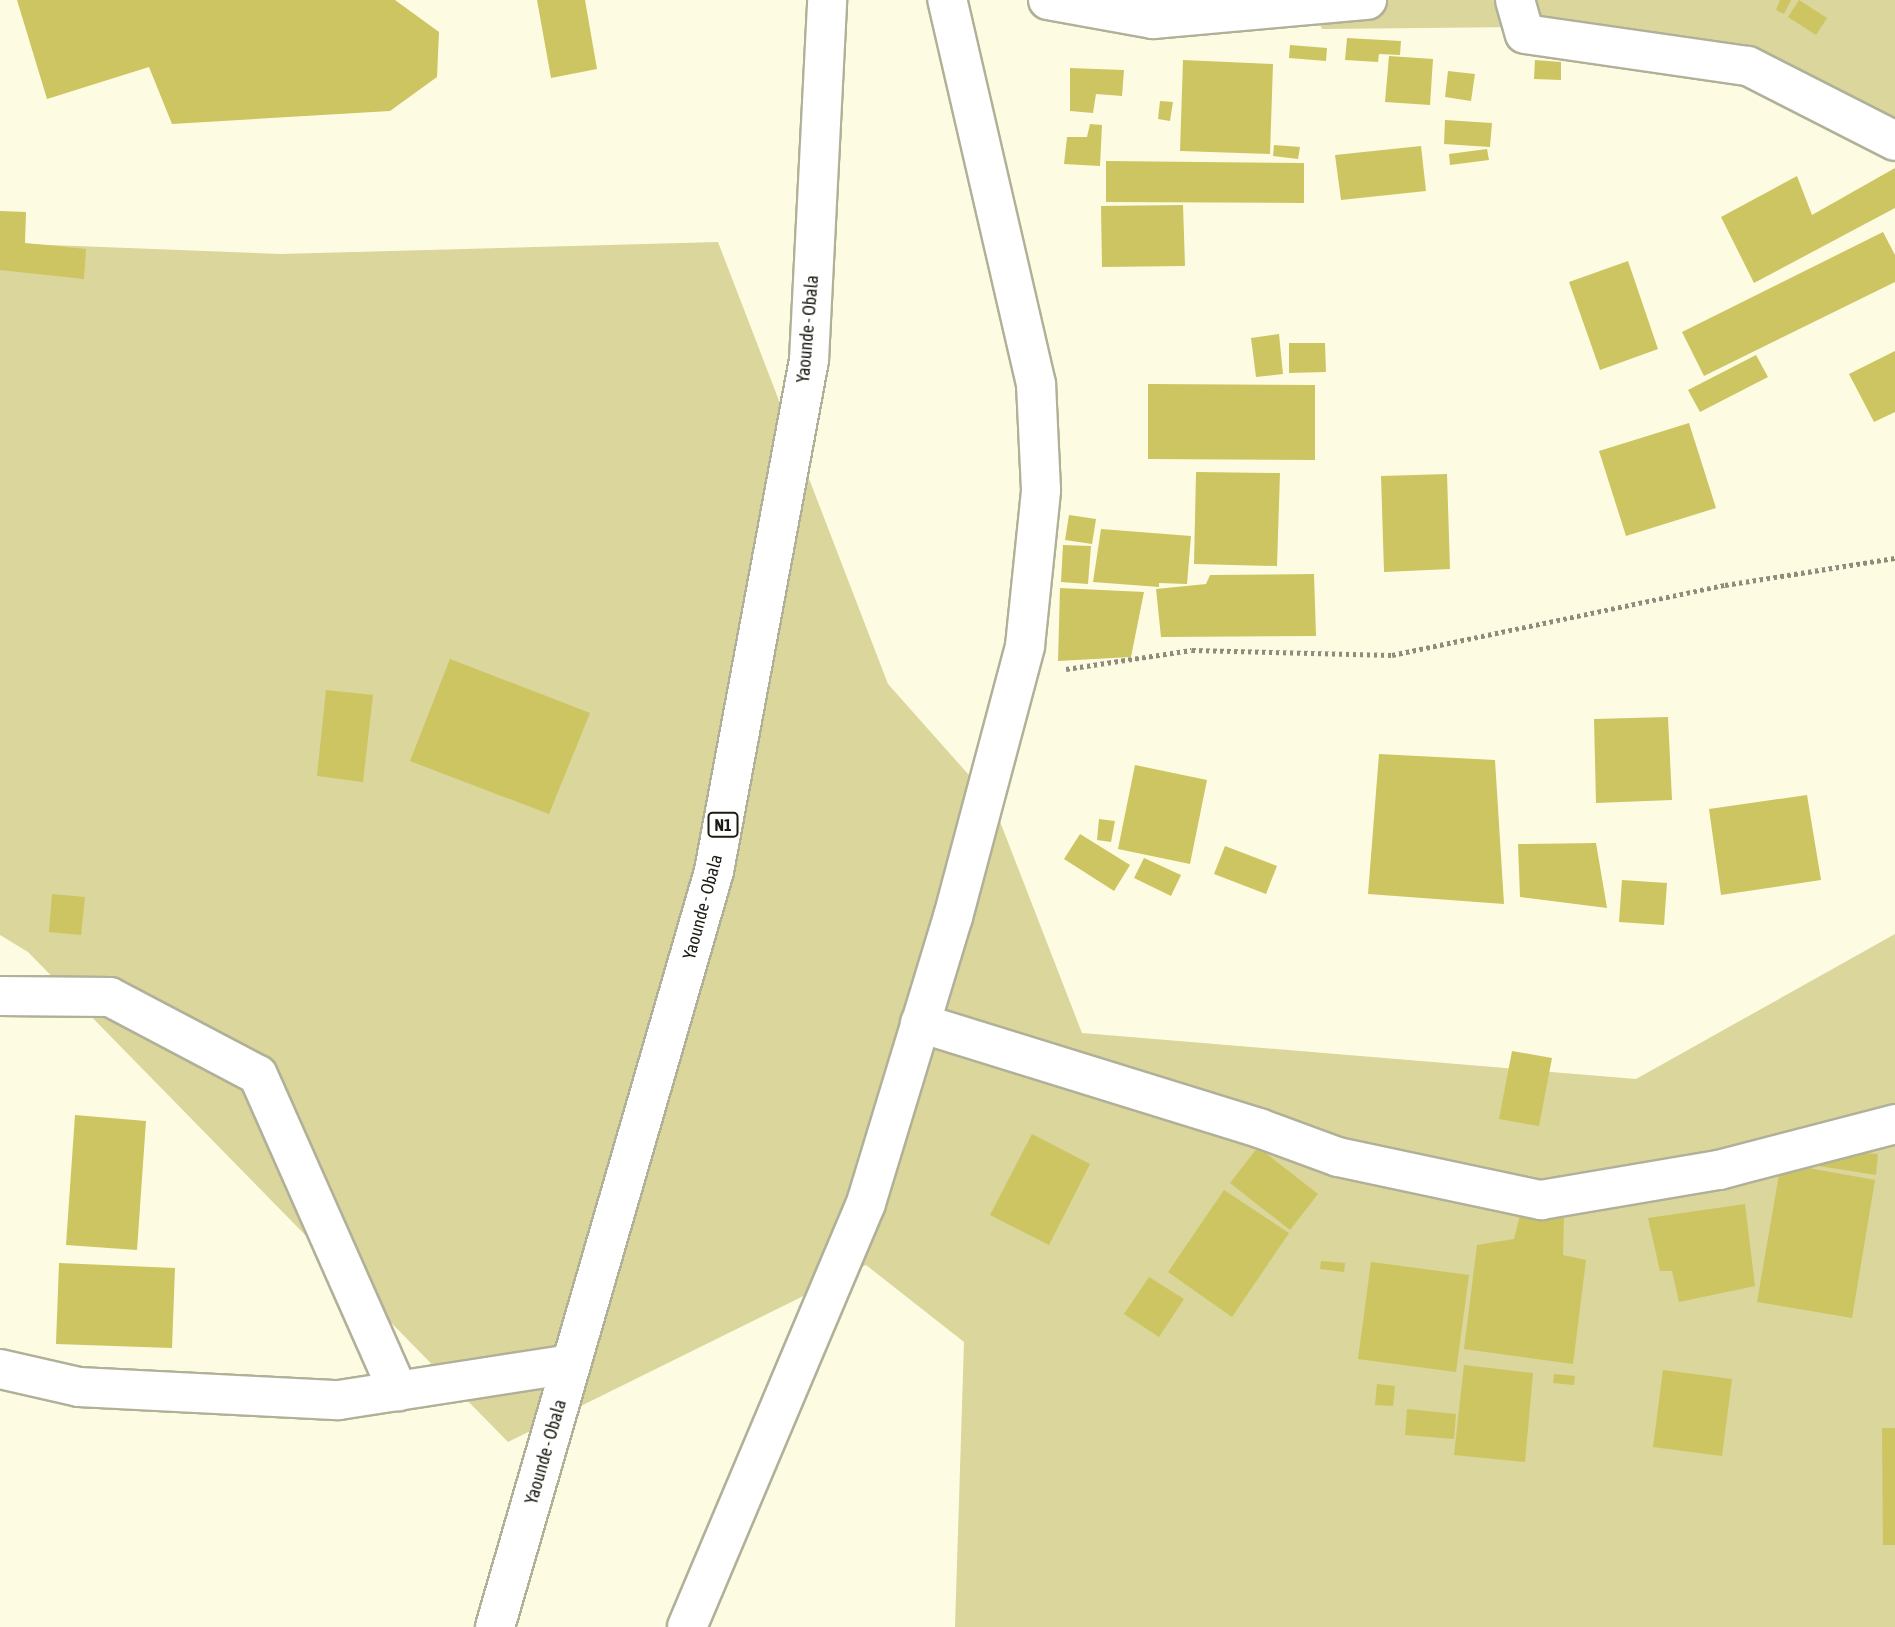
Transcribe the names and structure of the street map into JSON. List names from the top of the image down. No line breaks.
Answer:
{"streets":{"main road":["Yaounde - Obala","N1"]}}
